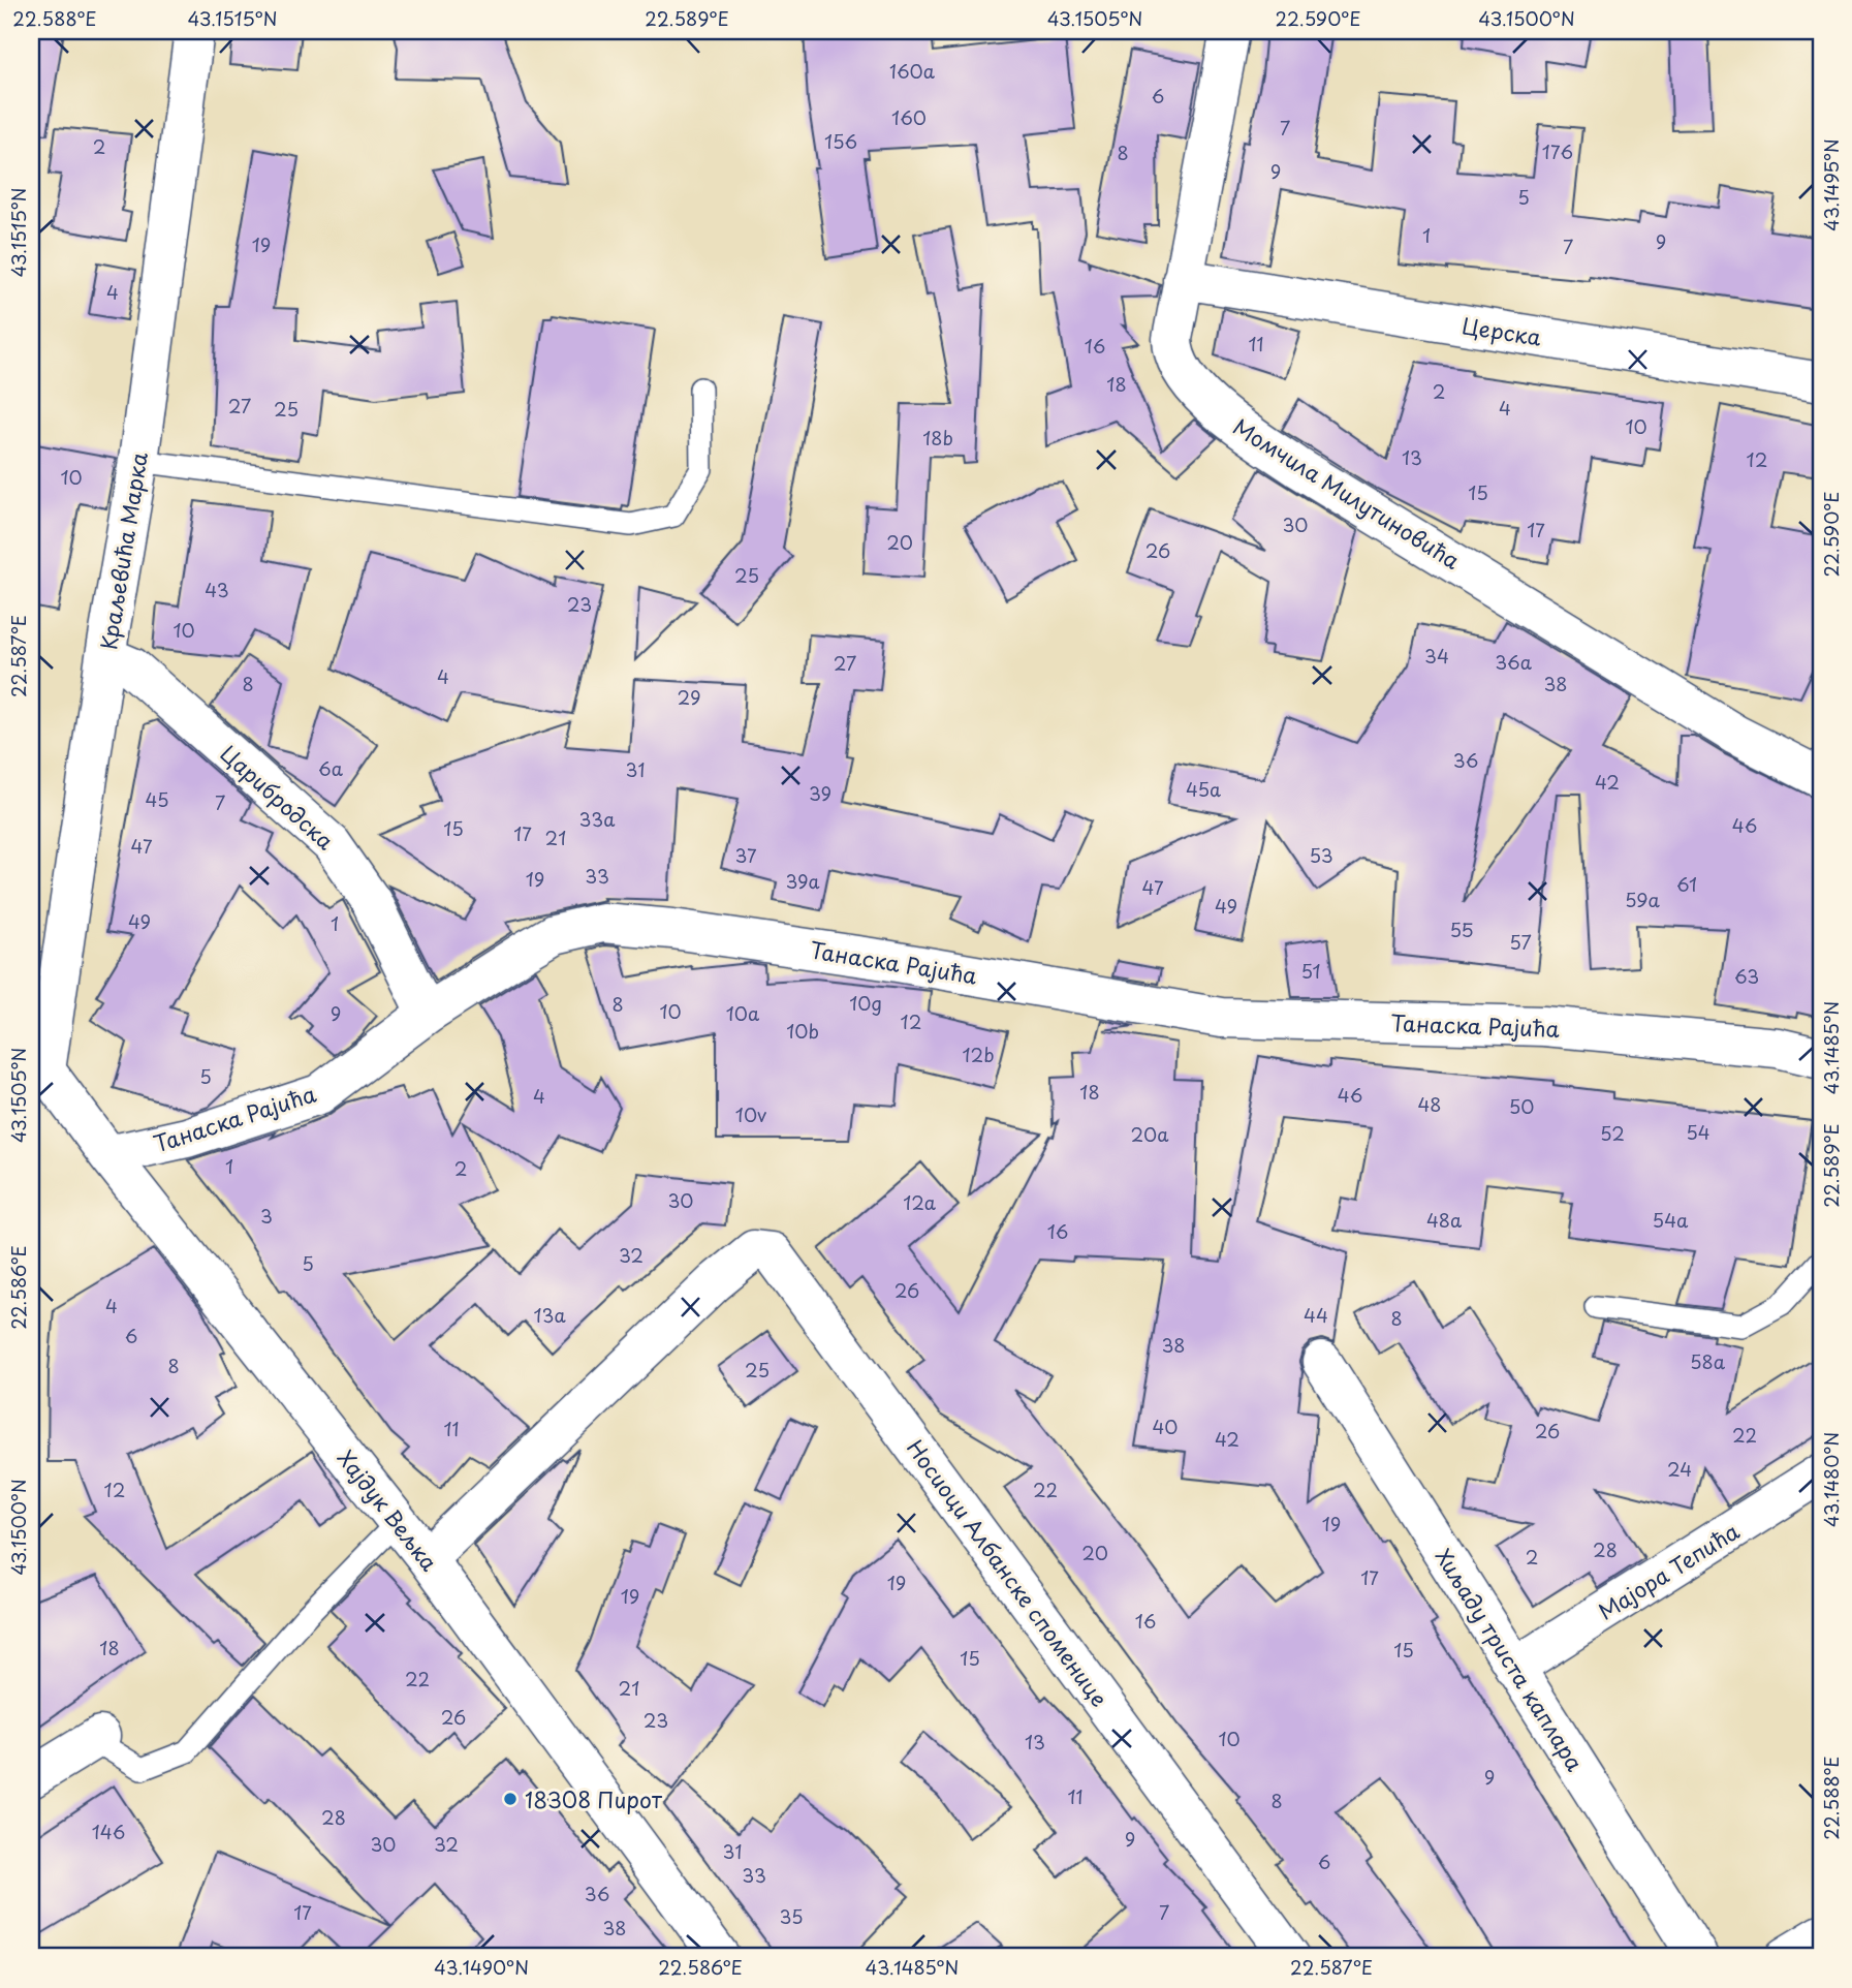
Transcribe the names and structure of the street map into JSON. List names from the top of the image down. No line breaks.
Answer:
{"streets":{"street":["Церска","Момчила Милутиновића","Краљевића Марка","Царибродска","Танаска Рајића","Хајдук Вељка","Мајора Тепића","Носиоци Албанске споменице","Хиљаду триста каплара"]},"crossings":[["Церска","Момчила Милутиновића"],["Краљевића Марка","Царибродска"],["Краљевића Марка","Хајдук Вељка"],["Царибродска","Танаска Рајића"],["Танаска Рајића","Хајдук Вељка"],["Хајдук Вељка","Носиоци Албанске споменице"],["Мајора Тепића","Хиљаду триста каплара"]],"places":["18308 Пирот"],"house_numbers":["160a","6","160","7","156","2","176","8","9","5","1","9","19","7","4","11","16","18","2","27","4","25","10","18b","13","12","10","15","30","17","20","26","25","43","23","10","34","36a","27","4","8","38","29","36","6a","31","42","45a","39","45","7","33a","46","15","17","21","47","37","53","33","19","39a","61","47","59a","49","49","1","55","57","51","63","10g","8","10","9","10a","12","10b","12b","5","18","46","4","48","50","10v","54","52","20a","1","2","30","12a","3","48a","54a","16","32","5","26","4","13a","44","8","6","38","58a","8","25","40","11","26","22","42","24","12","22","19","28","20","2","17","19","19","16","18","15","15","22","21","26","23","10","13","9","11","8","28","146","9","30","32","31","6","33","36","17","7","35","38"],"coordinates":["22.588°E","43.1515°N","22.589°E","43.1505°N","22.590°E","43.1500°N","43.1495°N","22.587°E","43.1485°N","22.586°E","43.1480°N","43.1490°N"]}
